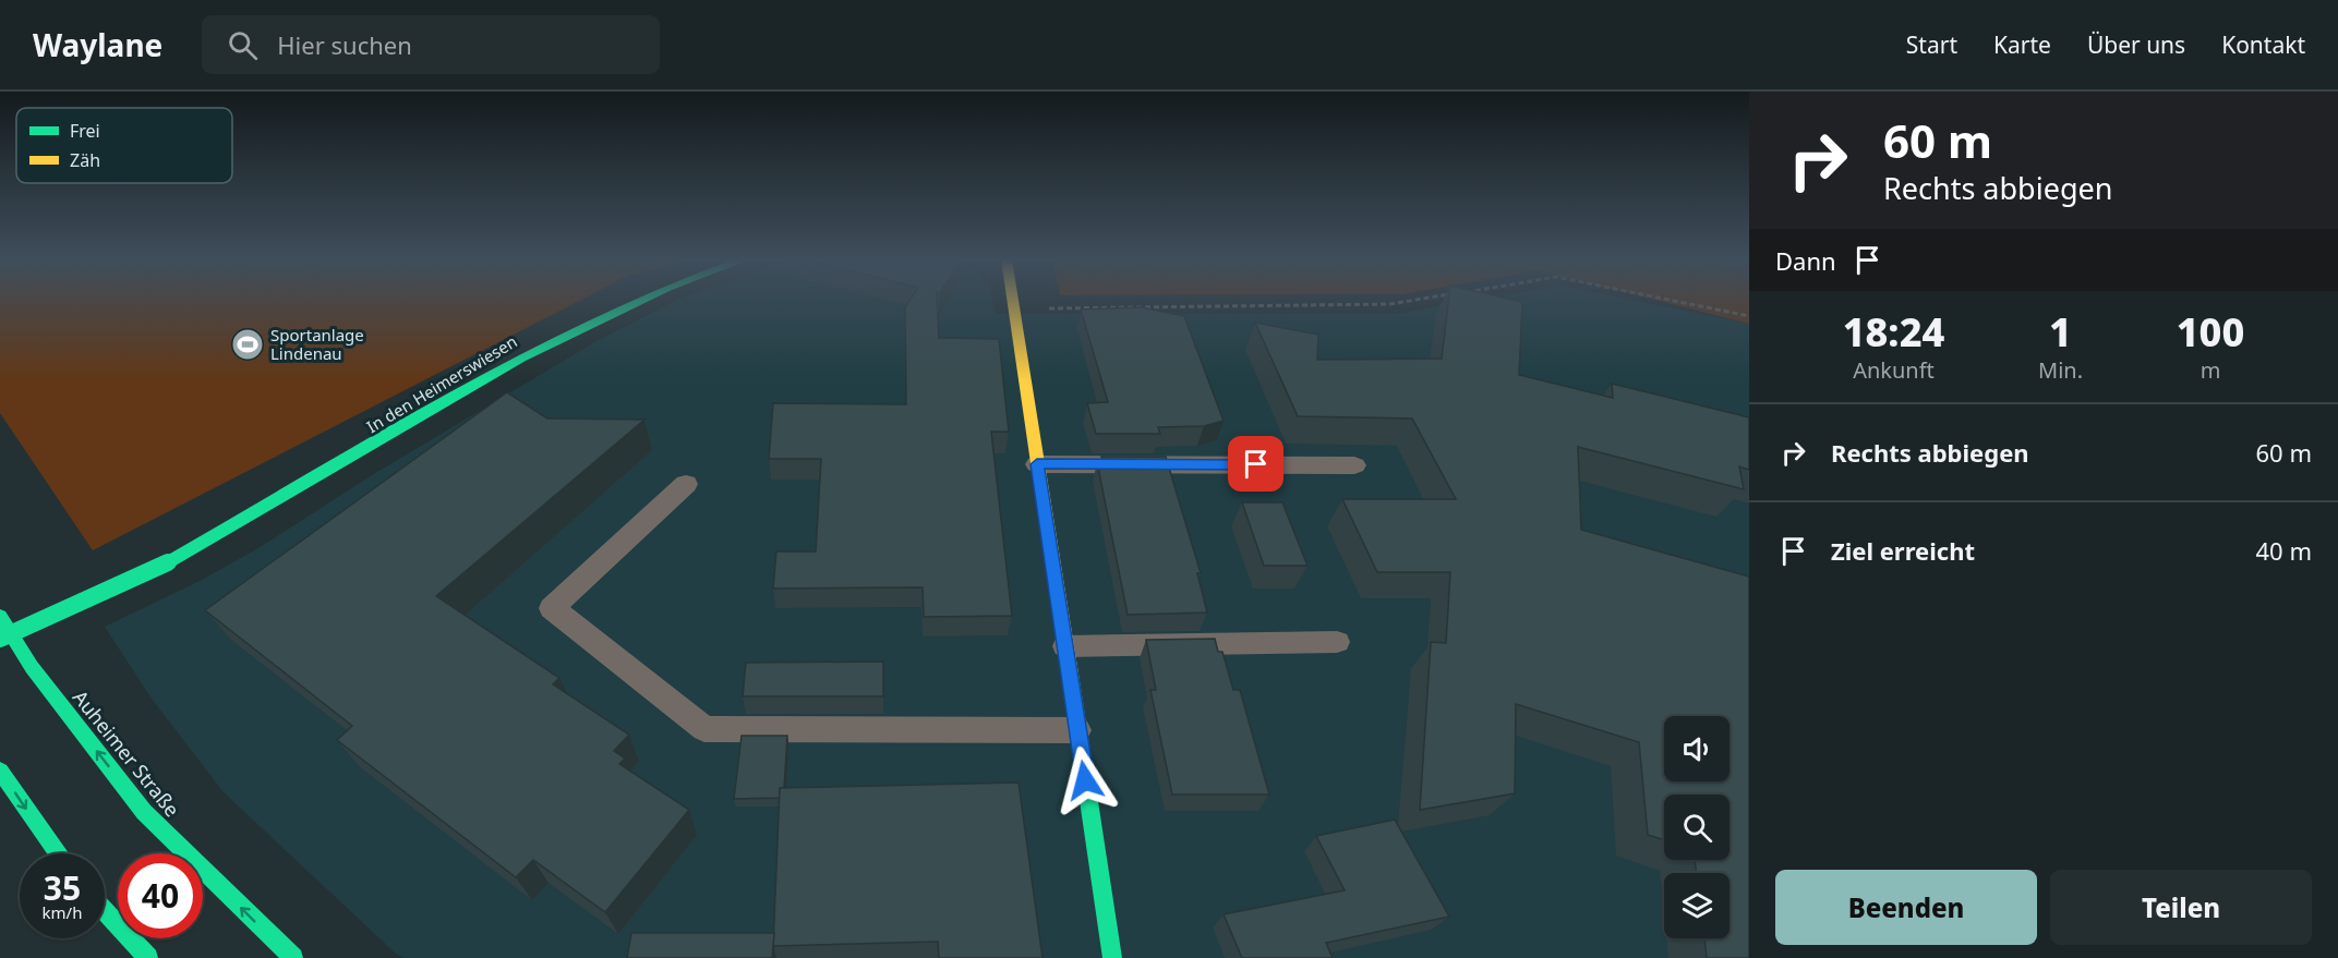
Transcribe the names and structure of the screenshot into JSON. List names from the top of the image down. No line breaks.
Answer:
{"streets":{"street":["In den Heimerswiesen","Auheimer Straße"]},"places":{"sports":["Sportanlage Lindenau"]},"legend":["Frei","Zäh"],"page":{"header":"Waylane","search":"Hier suchen","nav":["Start","Karte","Über uns","Kontakt"],"turn":["60 m","Rechts abbiegen"],"then":"Dann","eta":["18:24","Ankunft","1","Min.","100","m"],"list":[{"name":"Rechts abbiegen","value":"60 m"},{"name":"Ziel erreicht","value":"40 m"}],"speed":"35 km/h","limit":"40","buttons":["Beenden","Teilen"]}}
